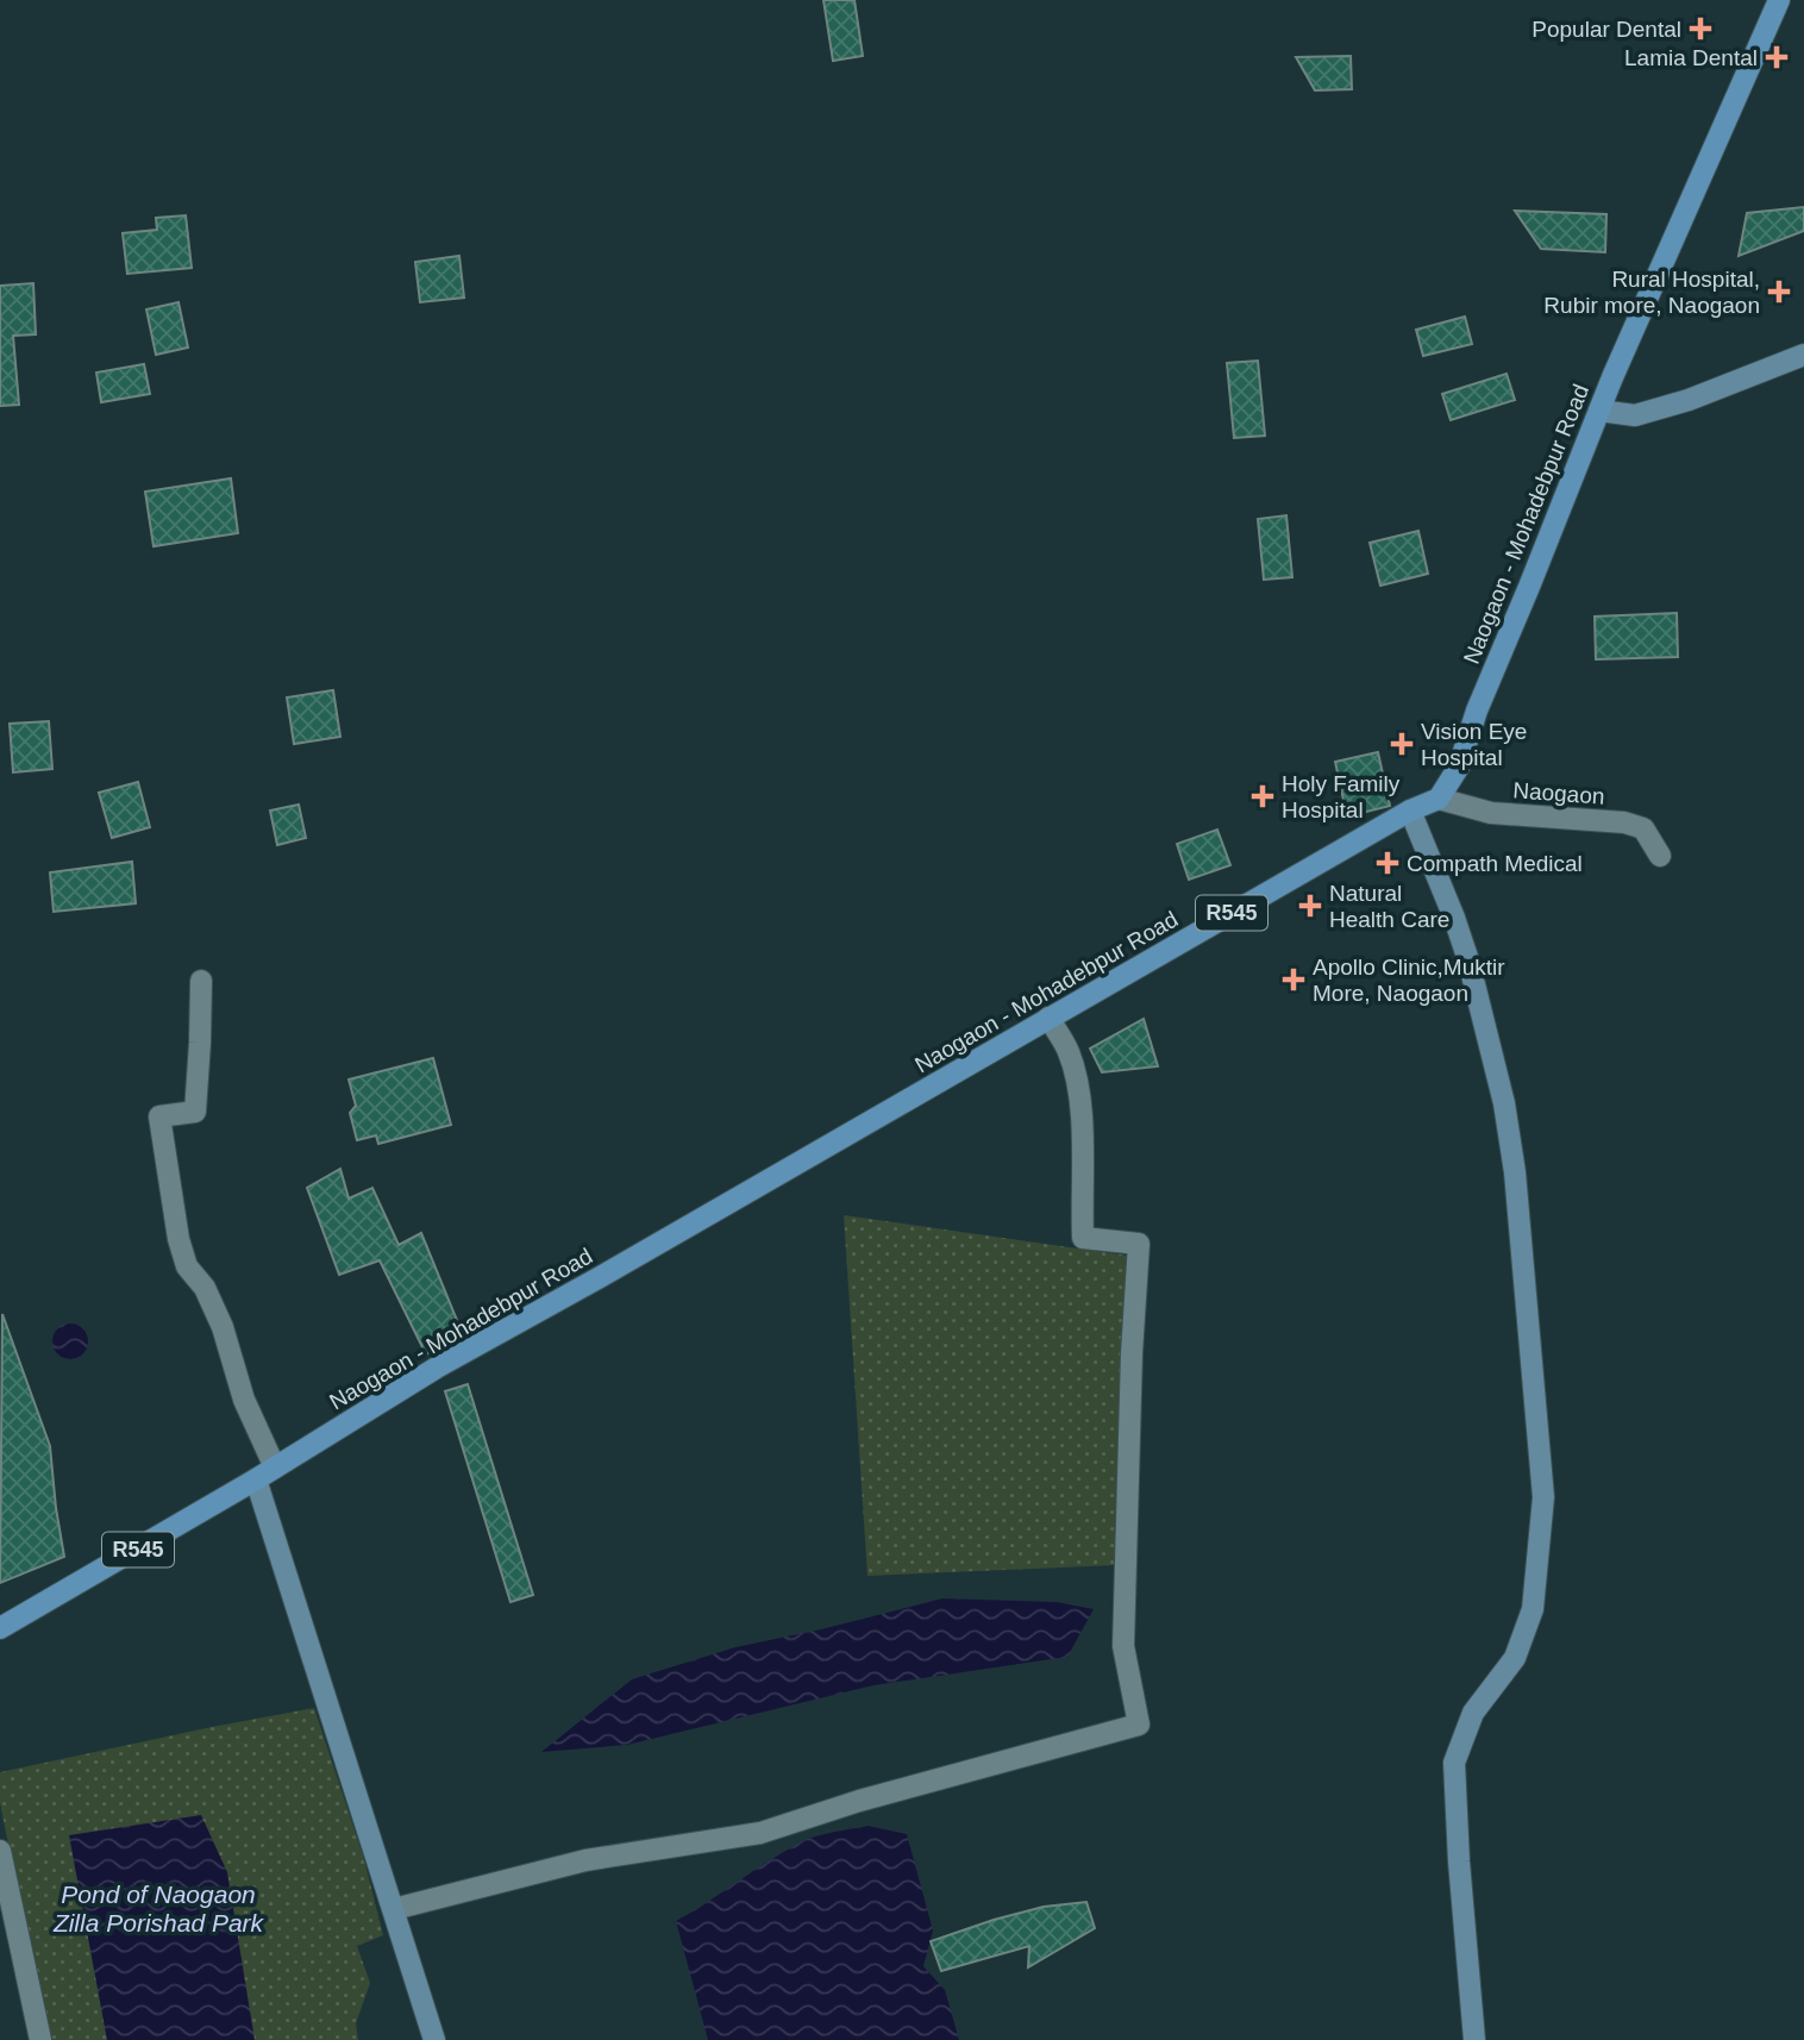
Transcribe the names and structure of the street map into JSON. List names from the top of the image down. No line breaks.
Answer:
{"streets":{"main road":["Naogaon - Mohadebpur Road","R545"],"street":["Naogaon"]},"crossings":[["Naogaon - Mohadebpur Road","Naogaon"],["Naogaon - Mohadebpur Road","R545"]],"water":["Pond of Naogaon Zilla Porishad Park"],"places":{"health":["Popular Dental","Lamia Dental","Rural Hospital, Rubir more, Naogaon","Vision Eye Hospital","Holy Family Hospital","Compath Medical","Natural Health Care","Apollo Clinic,Muktir More, Naogaon"]}}
